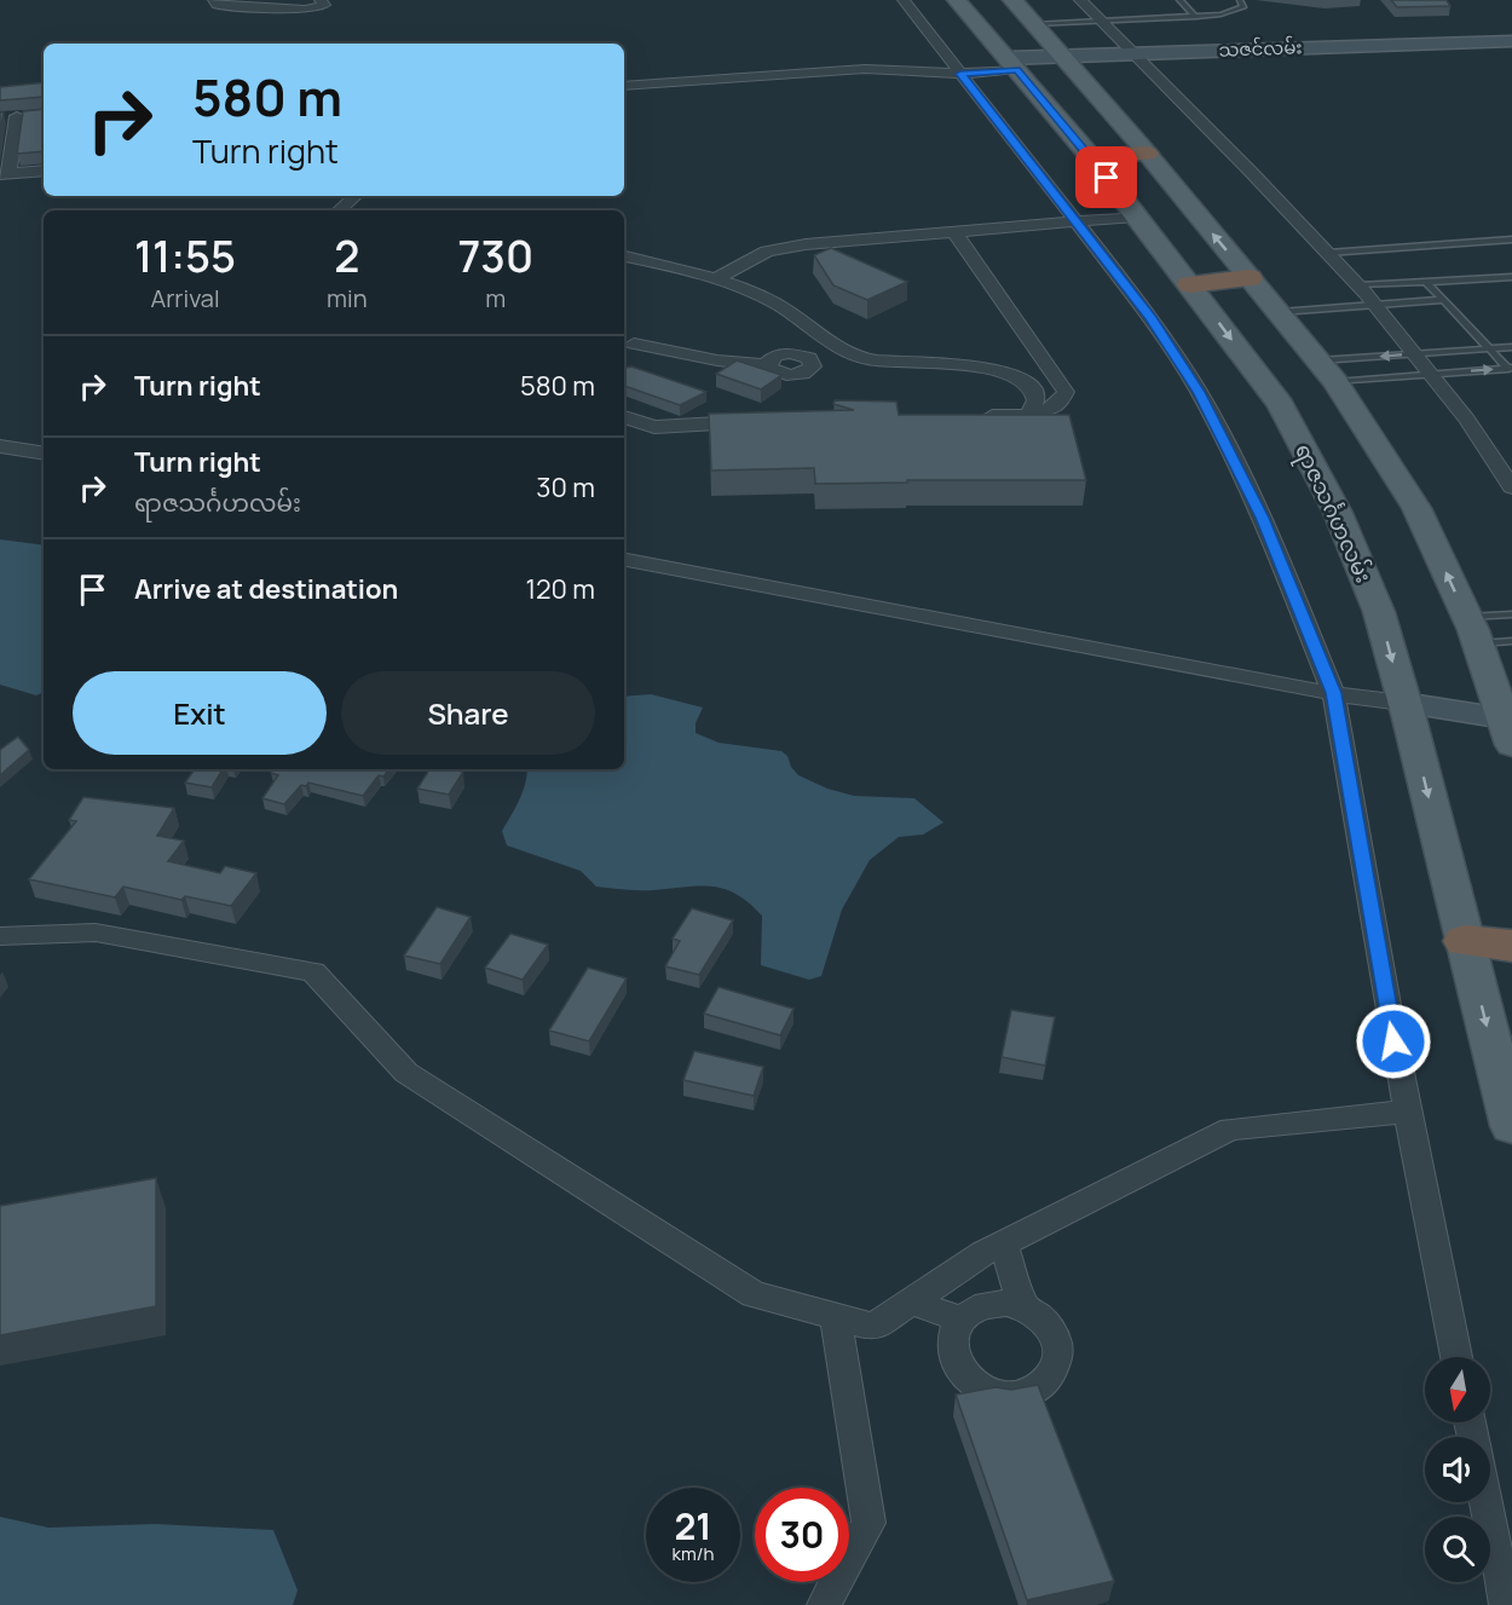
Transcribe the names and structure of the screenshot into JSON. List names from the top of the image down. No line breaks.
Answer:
{"streets":{"main road":["သဇင်လမ်း","ရာဇသင်္ဂဟလမ်း"]},"crossings":[["သဇင်လမ်း","ရာဇသင်္ဂဟလမ်း"]],"north":"bottom","page":{"turn":["580 m","Turn right"],"eta":["11:55","Arrival","2","min","730","m"],"list":[{"name":"Turn right","value":"580 m"},{"name":"Turn right","note":"ရာဇသင်္ဂဟလမ်း","value":"30 m"},{"name":"Arrive at destination","value":"120 m"}],"buttons":["Exit","Share"],"speed":"21 km/h","limit":"30"}}
